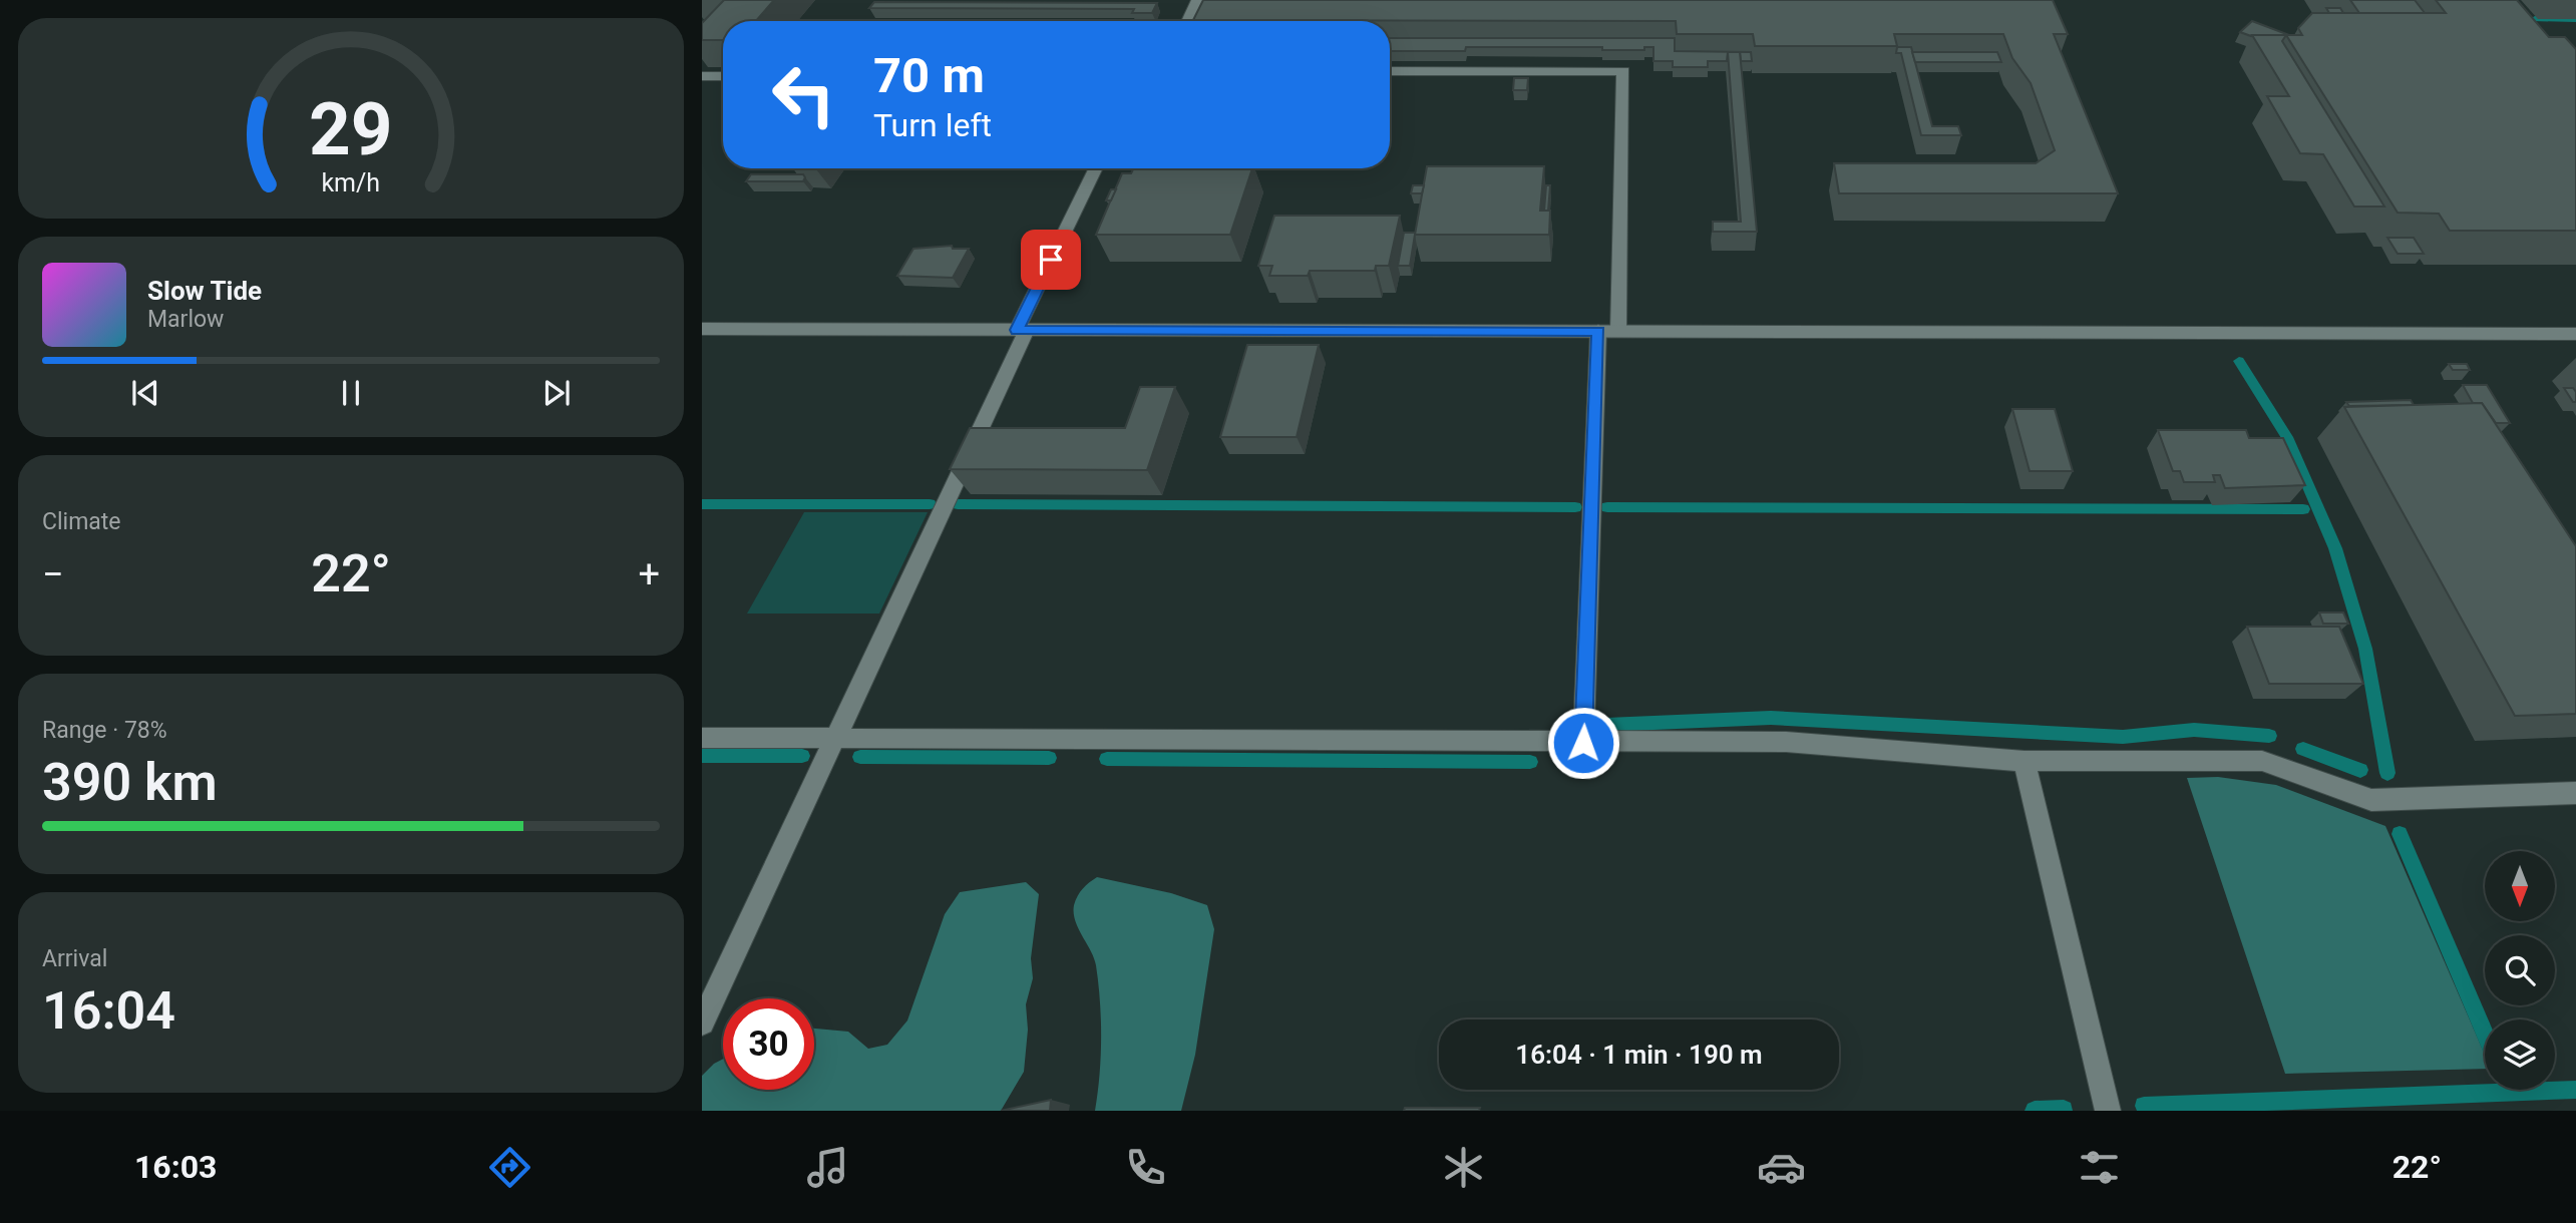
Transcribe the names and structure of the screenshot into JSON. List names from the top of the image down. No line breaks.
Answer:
{"north":"bottom","page":{"turn":["70 m","Turn left"],"song":["Slow Tide","Marlow"],"tile":["Climate",["Range · 78%","390 km"],["Arrival","16:04"]],"heat":["−","22°","+"],"limit":"30","trip":"16:04 · 1 min · 190 m","tabs":["16:03","22°"],"gauge":["29","km/h"]}}
